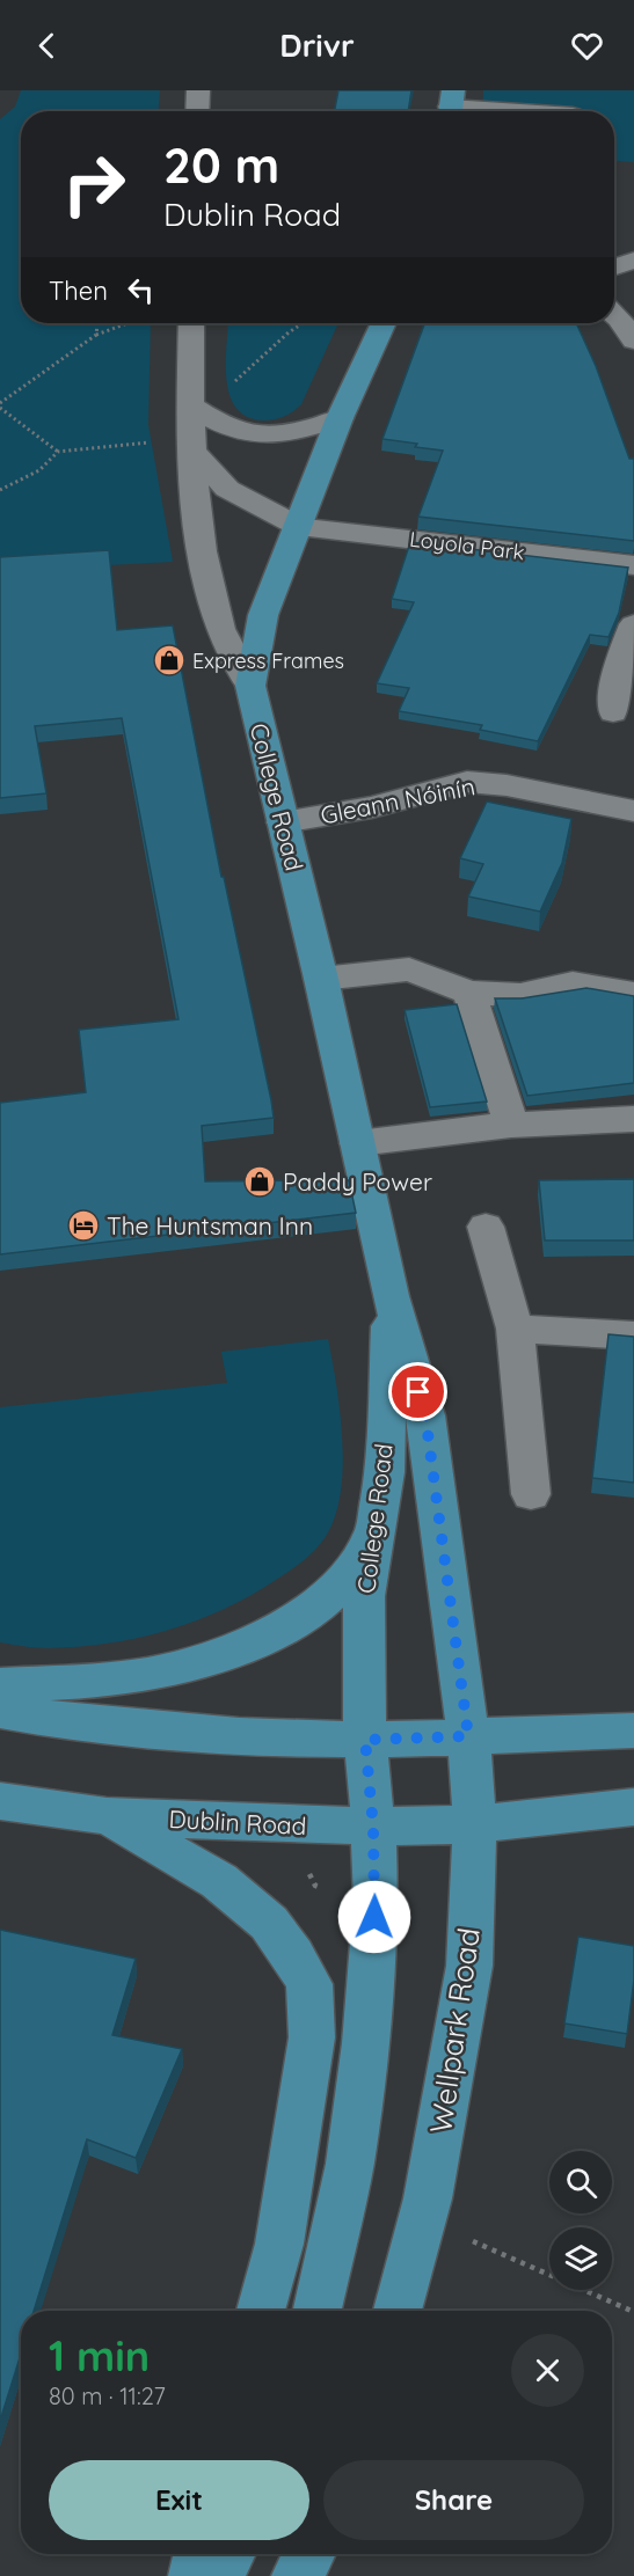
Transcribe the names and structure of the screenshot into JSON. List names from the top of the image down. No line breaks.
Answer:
{"streets":{"main road":["College Road","Dublin Road","Wellpark Road"],"street":["Loyola Park","Gleann Nóinín"]},"crossings":[["Loyola Park","College Road"],["College Road","Gleann Nóinín"],["College Road","Wellpark Road"],["Dublin Road","Wellpark Road"]],"places":{"shop":["Express Frames","Paddy Power"],"hotel":["The Huntsman Inn"]},"page":{"header":"Drivr","turn":["20 m","Dublin Road"],"then":"Then","heading":["1 min","80 m · 11:27"],"buttons":["Exit","Share"]}}
